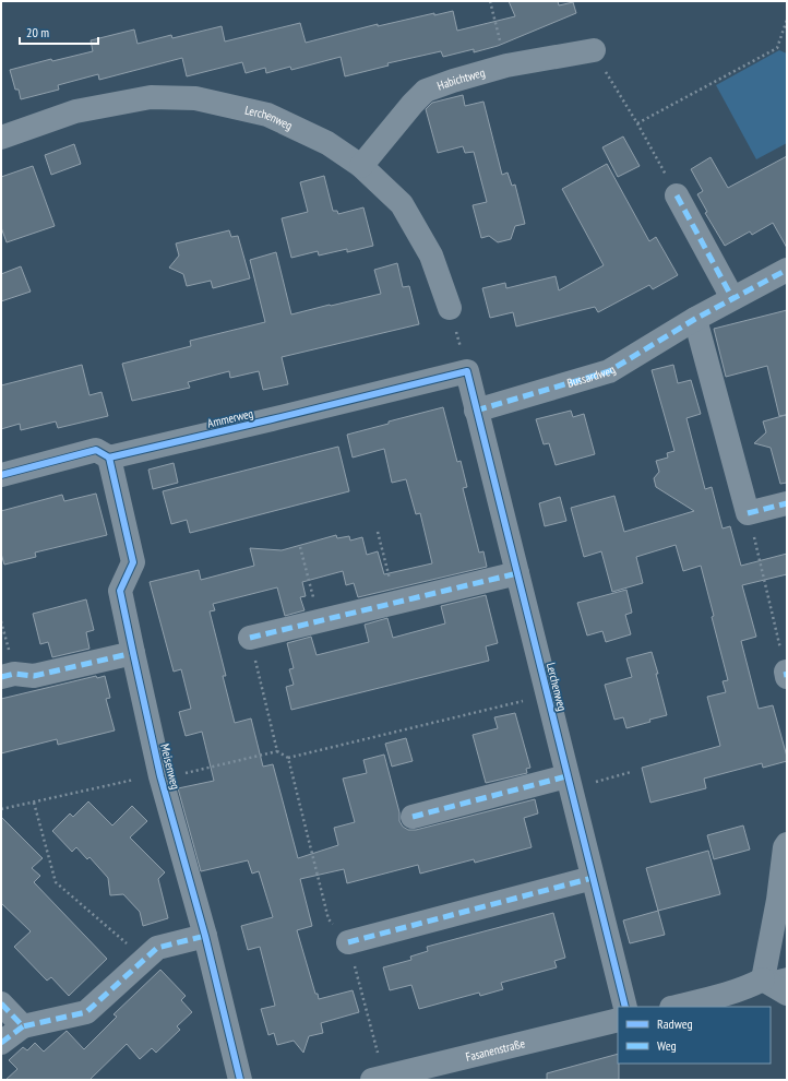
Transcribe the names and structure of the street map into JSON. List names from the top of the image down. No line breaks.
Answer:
{"streets":{"street":["Habichtweg","Lerchenweg","Bussardweg","Ammerweg","Meisenweg","Fasanenstraße"]},"crossings":[["Habichtweg","Lerchenweg"],["Lerchenweg","Bussardweg"],["Lerchenweg","Ammerweg"],["Ammerweg","Meisenweg"]],"legend":["Radweg","Weg"],"scale_bar":"20 m"}
